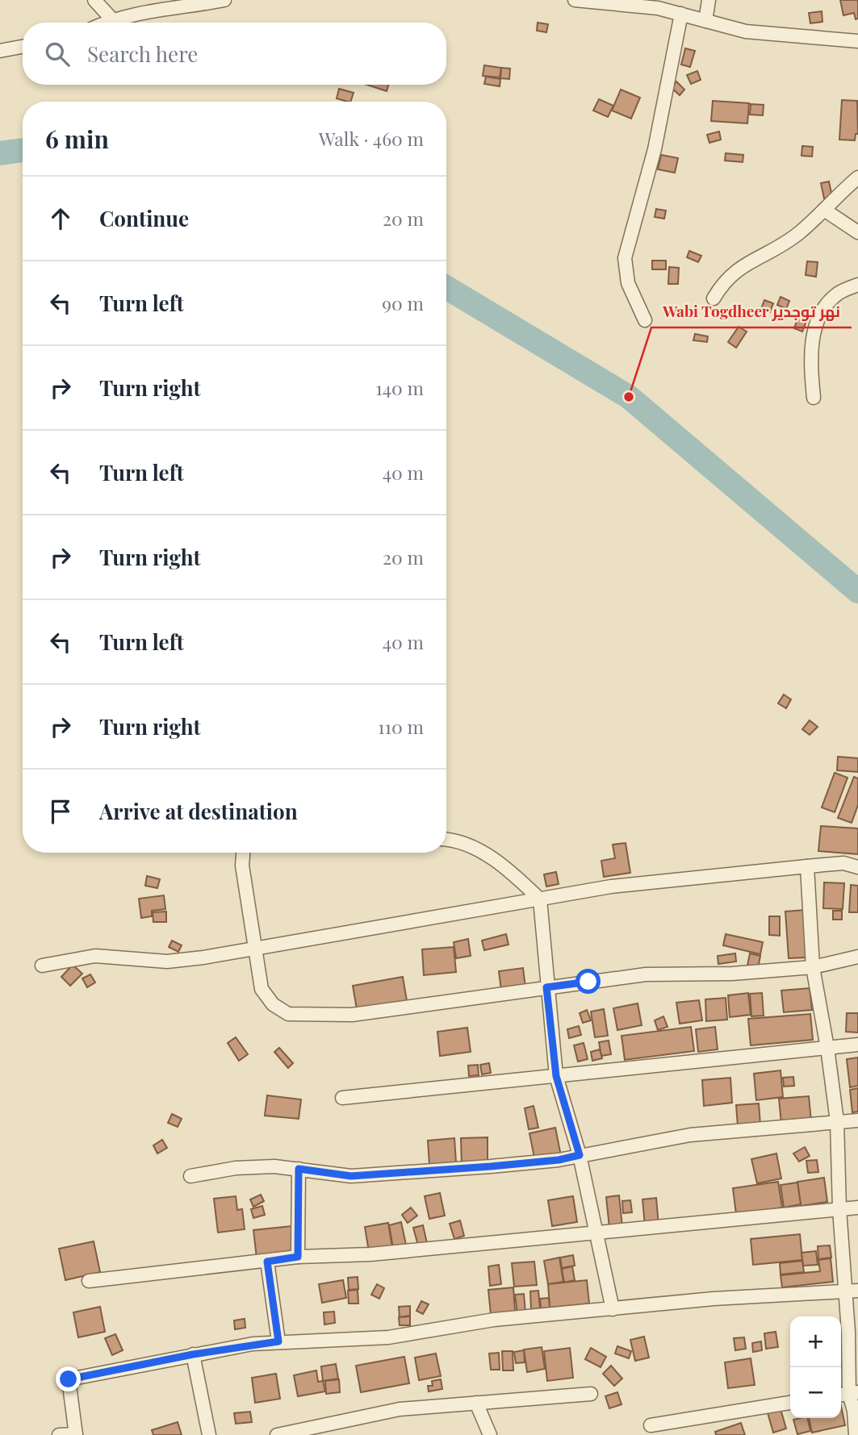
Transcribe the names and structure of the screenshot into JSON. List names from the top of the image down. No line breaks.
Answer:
{"places":["Wabi Togdheer نهر توجدير"],"page":{"search":"Search here","heading":["6 min","Walk · 460 m"],"list":[["Continue","20 m"],["Turn left","90 m"],["Turn right","140 m"],["Turn left","40 m"],["Turn right","20 m"],["Turn left","40 m"],["Turn right","110 m"],"Arrive at destination"],"map_buttons":["+","−"]}}
